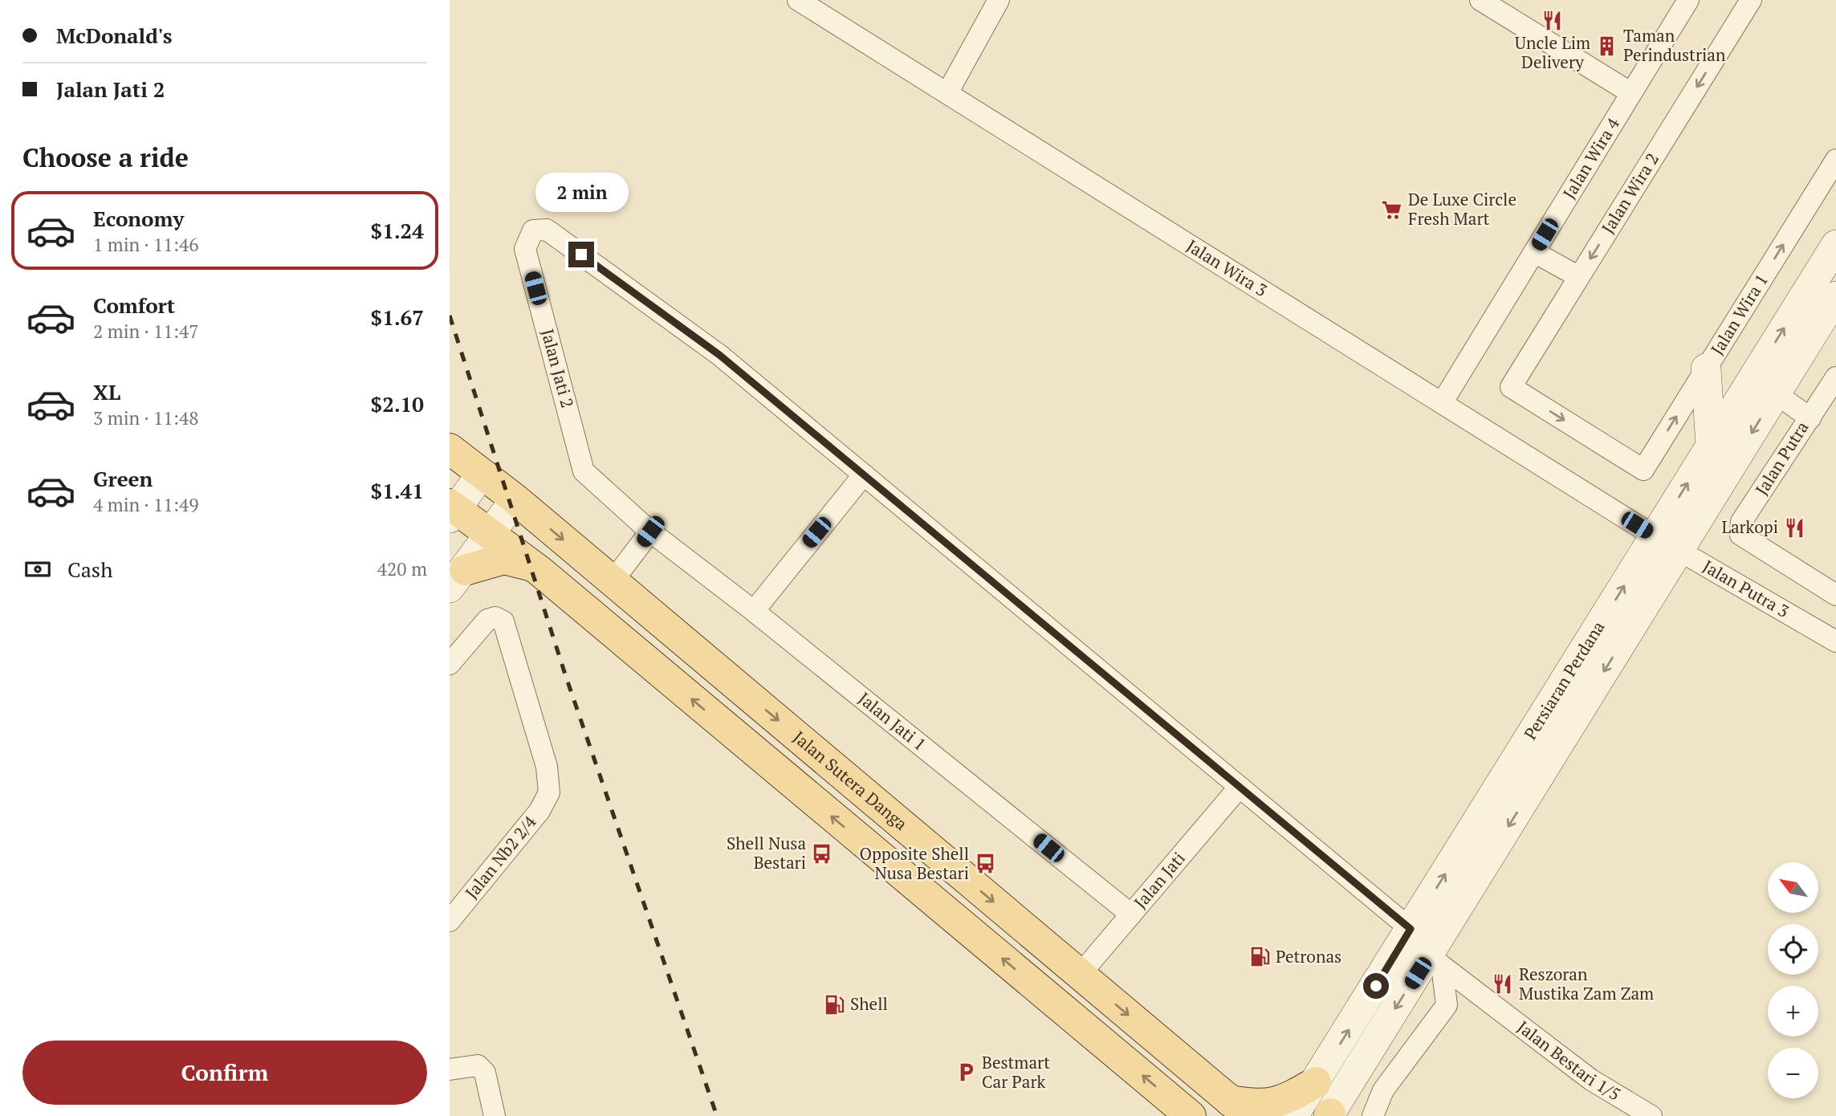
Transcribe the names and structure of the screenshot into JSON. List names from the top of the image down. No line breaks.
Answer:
{"streets":{"main road":["Persiaran Perdana","Jalan Sutera Danga"],"street":["Jalan Wira 4","Jalan Wira 2","Jalan Wira 3","Jalan Wira 1","Jalan Jati 2","Jalan Putra","Jalan Putra 3","Jalan Jati 1","Jalan Nb2 2/4","Jalan Jati","Jalan Bestari 1/5"]},"crossings":[["Jalan Wira 4","Jalan Wira 3"],["Jalan Wira 2","Jalan Wira 1"],["Jalan Wira 3","Jalan Putra 3"],["Jalan Wira 3","Persiaran Perdana"],["Jalan Jati 2","Persiaran Perdana"],["Jalan Jati 2","Jalan Jati 1"],["Jalan Jati 2","Jalan Jati"],["Jalan Putra","Persiaran Perdana"],["Jalan Putra 3","Persiaran Perdana"],["Persiaran Perdana","Jalan Bestari 1/5"],["Jalan Jati 1","Jalan Jati"],["Jalan Sutera Danga","Jalan Jati"]],"one_way":["Jalan Wira 1"],"places":{"restaurant":["Uncle Lim Delivery","Larkopi","Reszoran Mustika Zam Zam"],"building":["Taman Perindustrian"],"supermarket":["De Luxe Circle Fresh Mart"],"bus stop":["Shell Nusa Bestari","Opposite Shell Nusa Bestari"],"fuel station":["Petronas","Shell"],"parking":["Bestmart Car Park"]},"north":"top left","page":{"banner":["McDonald's","Jalan Jati 2"],"heading":"Choose a ride","bubble":"2 min","list":[{"name":"Economy","note":"1 min · 11:46","value":"$1.24"},{"name":"Comfort","note":"2 min · 11:47","value":"$1.67"},{"name":"XL","note":"3 min · 11:48","value":"$2.10"},{"name":"Green","note":"4 min · 11:49","value":"$1.41"}],"pay":["Cash","420 m"],"map_buttons":["+","−"],"buttons":"Confirm"}}
